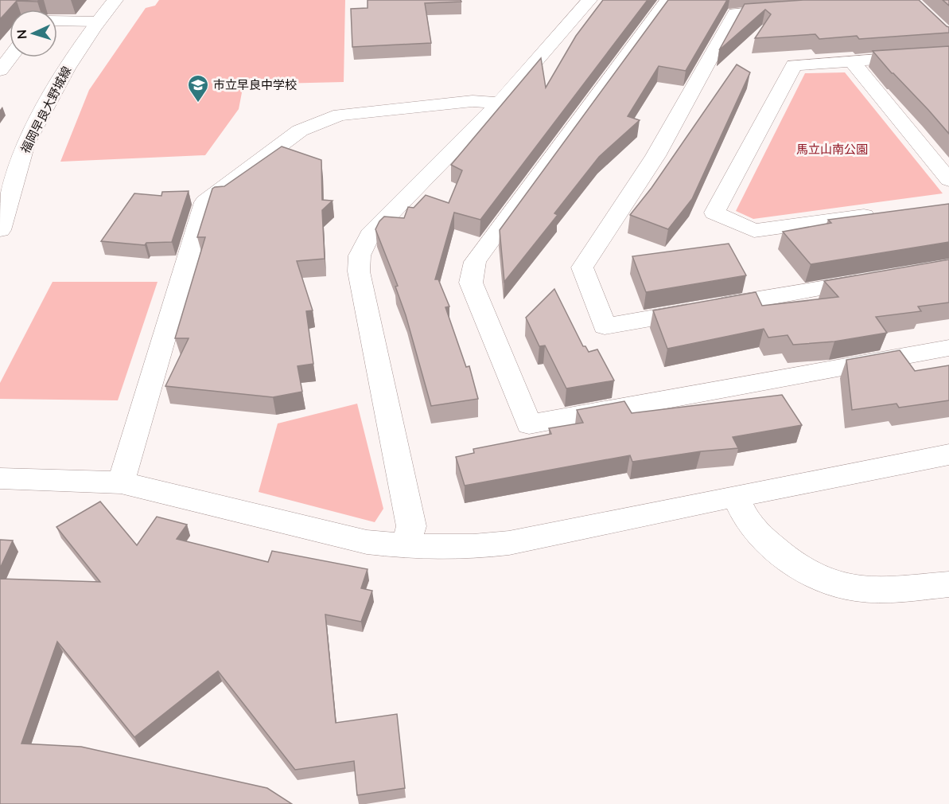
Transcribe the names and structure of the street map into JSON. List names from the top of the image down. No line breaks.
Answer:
{"streets":{"street":["福岡早良大野城線"]},"parks":["馬立山南公園"],"places":{"school or university":["市立早良中学校"]},"north":"left"}
